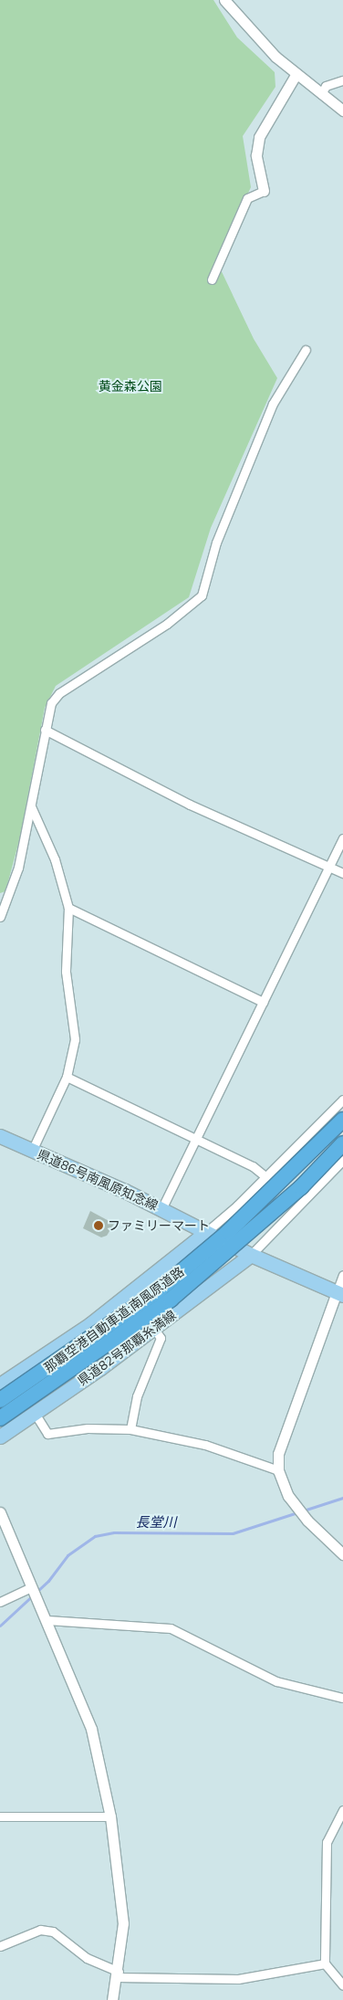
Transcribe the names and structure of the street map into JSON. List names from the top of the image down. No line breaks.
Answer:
{"streets":{"highway":["那覇空港自動車道;南風原道路"],"main road":["県道86号南風原知念線","県道82号那覇糸満線"]},"crossings":[["県道86号南風原知念線","県道82号那覇糸満線"]],"water":["長堂川"],"parks":["黄金森公園"],"places":["ファミリーマート"]}
